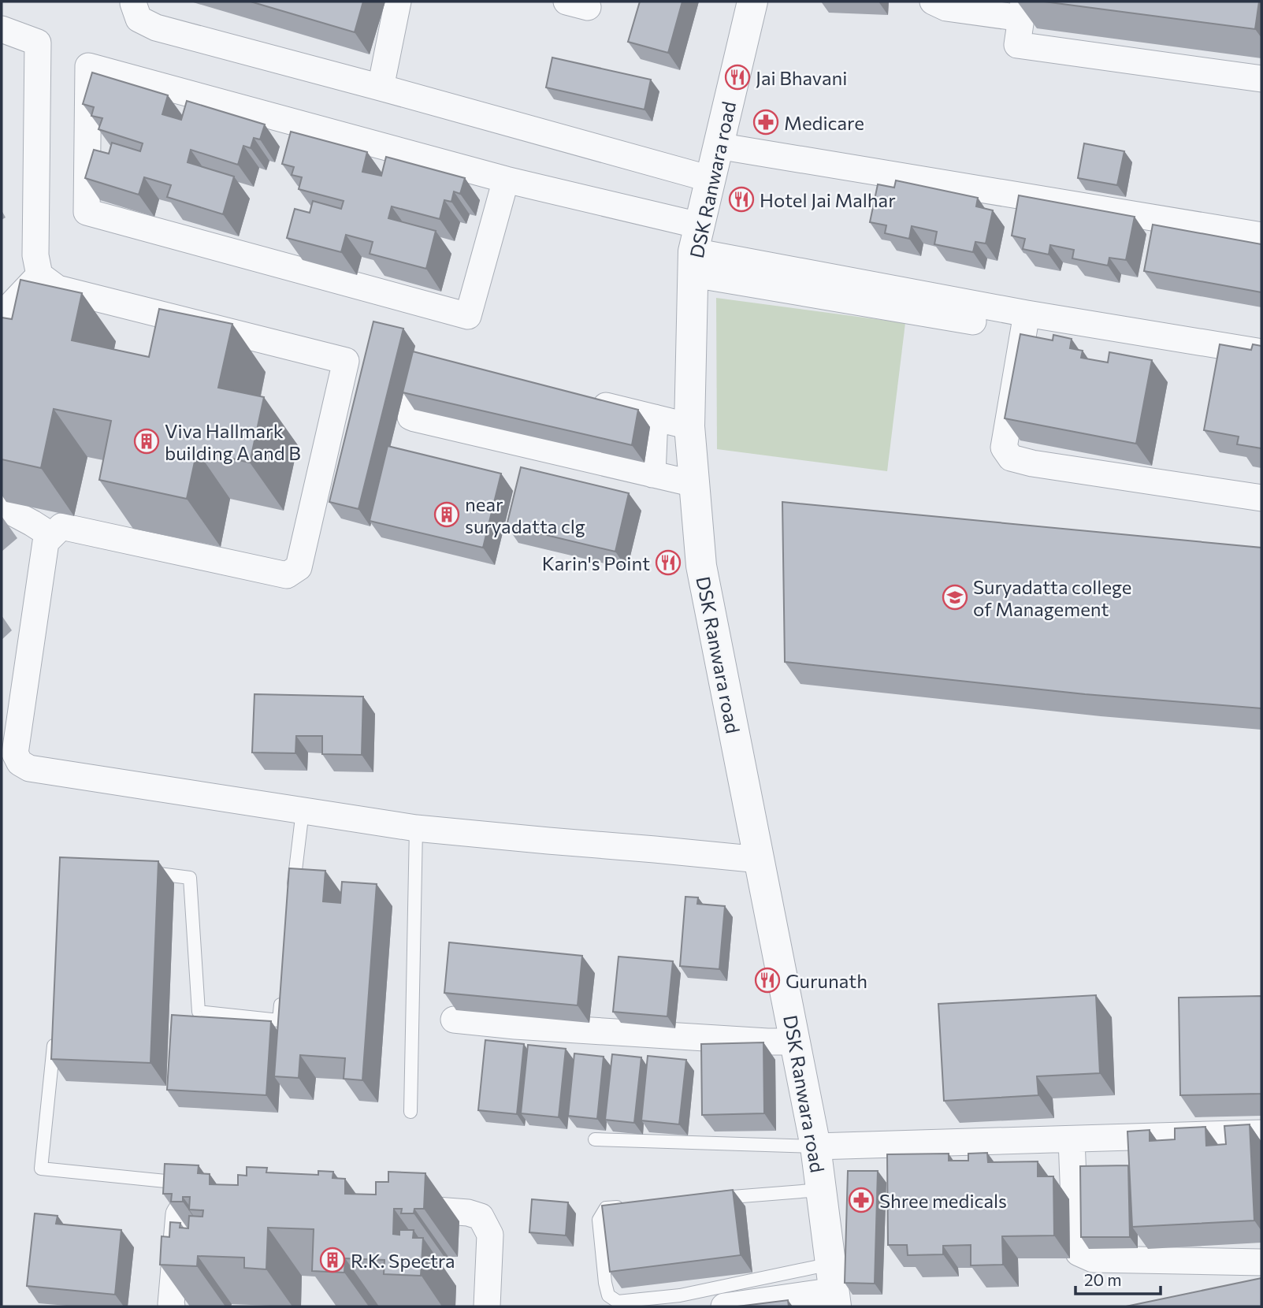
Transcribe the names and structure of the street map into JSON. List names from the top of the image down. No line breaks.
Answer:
{"streets":{"street":["DSK Ranwara road"]},"places":{"restaurant":["Jai Bhavani","Hotel Jai Malhar","Karin's Point","Gurunath"],"pharmacy":["Medicare","Shree medicals"],"building":["Viva Hallmark building A and B","near suryadatta clg","R.K. Spectra"],"school or university":["Suryadatta college of Management"]},"scale_bar":"20 m"}
